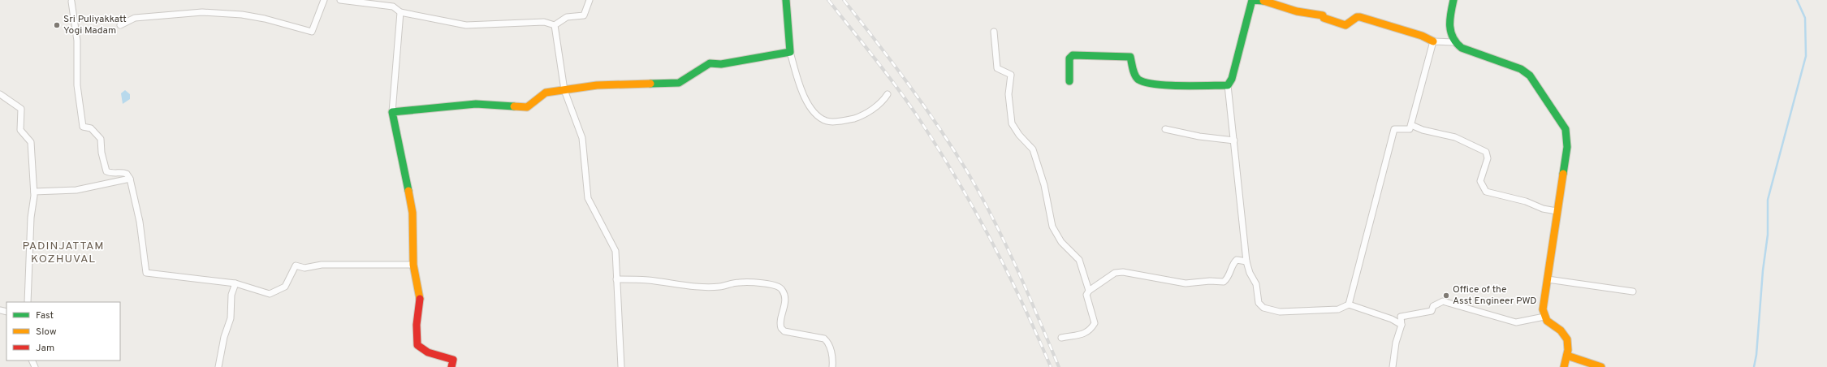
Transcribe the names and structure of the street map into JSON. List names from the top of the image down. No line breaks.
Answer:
{"districts":["PADINJATTAM KOZHUVAL"],"places":["Sri Puliyakkatt Yogi Madam","Office of the Asst Engineer PWD"],"legend":["Fast","Slow","Jam"]}
